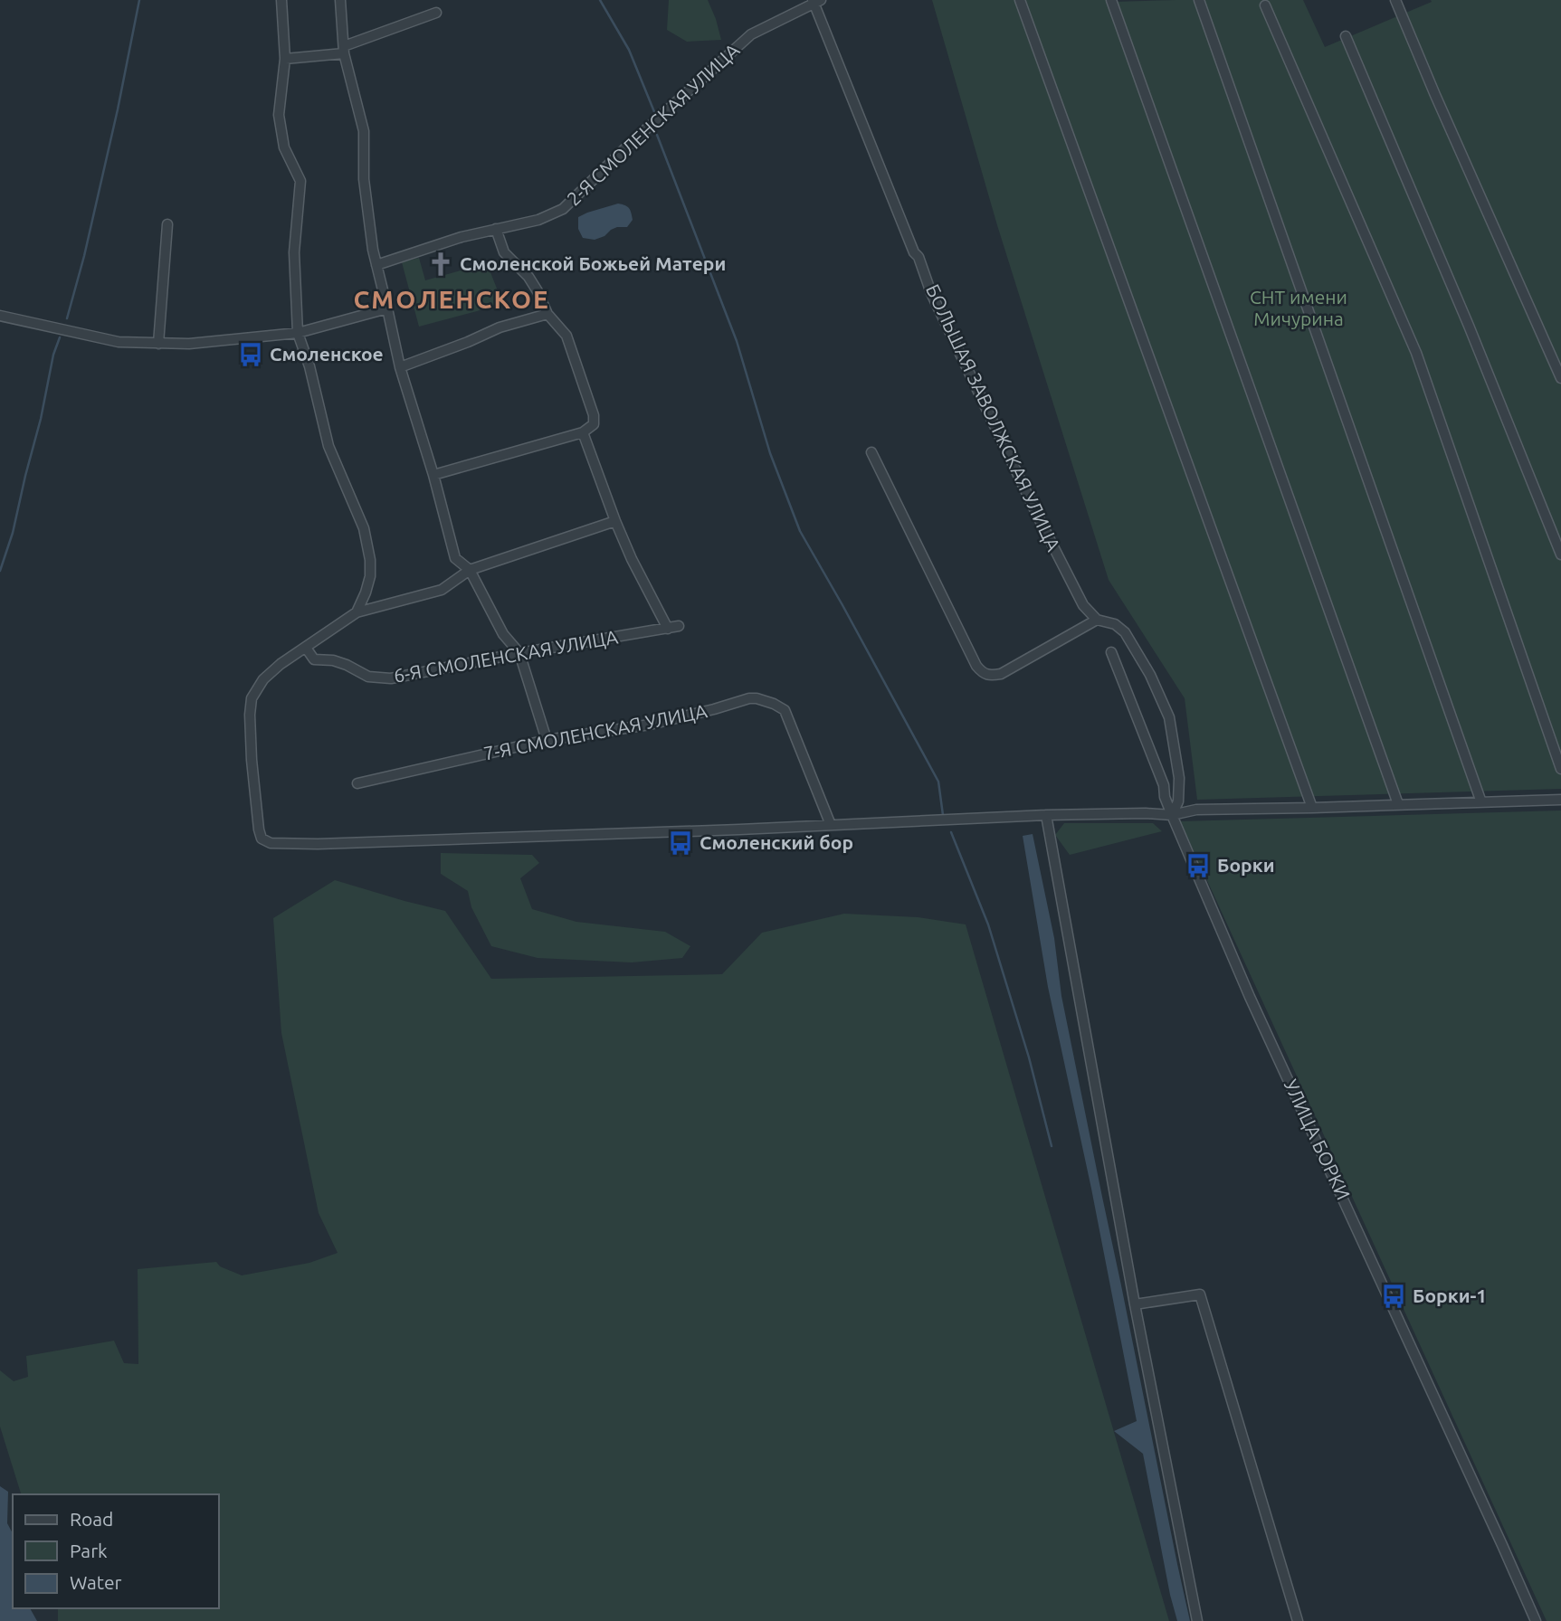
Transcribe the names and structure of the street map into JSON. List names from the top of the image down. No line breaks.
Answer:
{"streets":{"street":["2-Я СМОЛЕНСКАЯ УЛИЦА","БОЛЬШАЯ ЗАВОЛЖСКАЯ УЛИЦА","6-Я СМОЛЕНСКАЯ УЛИЦА","7-Я СМОЛЕНСКАЯ УЛИЦА","УЛИЦА БОРКИ"]},"crossings":[["2-Я СМОЛЕНСКАЯ УЛИЦА","БОЛЬШАЯ ЗАВОЛЖСКАЯ УЛИЦА"],["БОЛЬШАЯ ЗАВОЛЖСКАЯ УЛИЦА","УЛИЦА БОРКИ"]],"districts":["СМОЛЕНСКОЕ"],"parks":["СНТ имени Мичурина"],"places":{"church":["Смоленской Божьей Матери"],"bus stop":["Смоленское","Смоленский бор","Борки","Борки-1"]},"legend":["Road","Park","Water"]}
